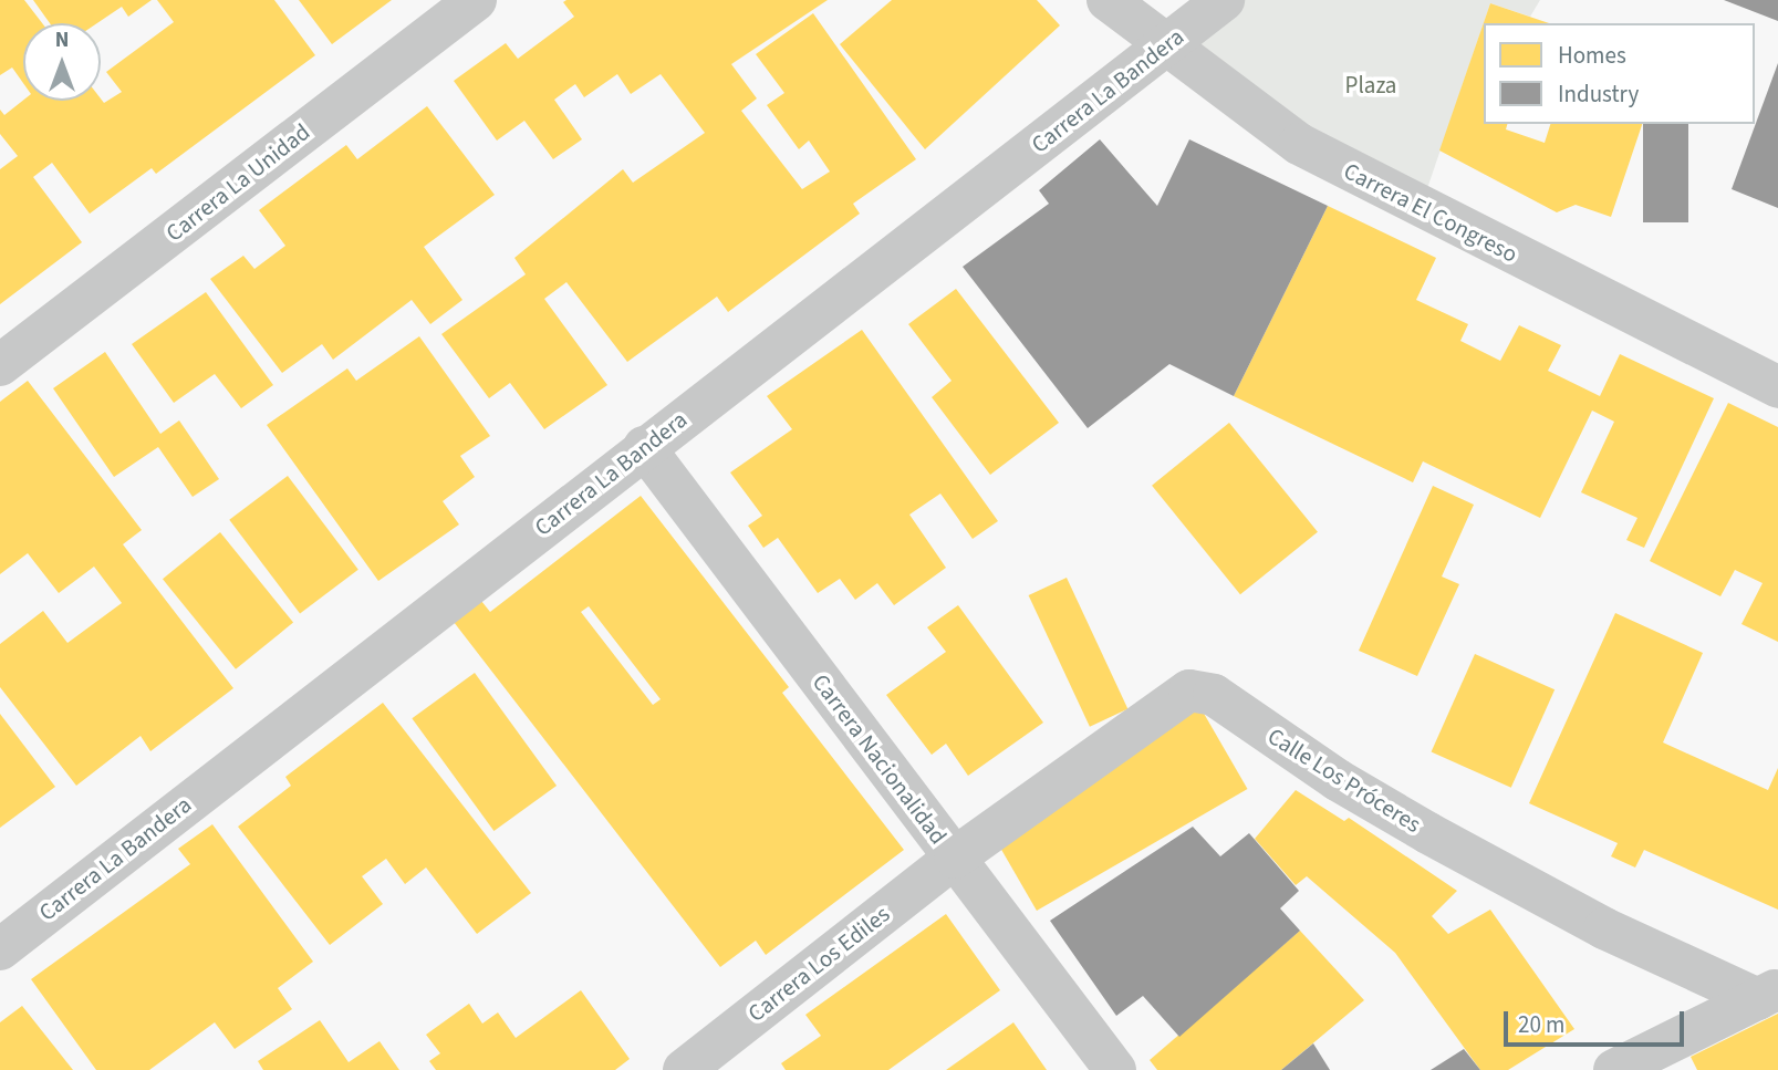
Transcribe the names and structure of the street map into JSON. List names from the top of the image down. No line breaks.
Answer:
{"streets":{"street":["Carrera La Bandera","Carrera La Unidad","Carrera El Congreso","Carrera Nacionalidad","Calle Los Próceres","Carrera Los Ediles"]},"crossings":[["Carrera La Bandera","Carrera El Congreso"],["Carrera La Bandera","Carrera Nacionalidad"],["Carrera Nacionalidad","Calle Los Próceres"],["Carrera Nacionalidad","Carrera Los Ediles"],["Calle Los Próceres","Carrera Los Ediles"]],"parks":["Plaza"],"legend":["Homes","Industry"],"scale_bar":"20 m","north":"top"}
